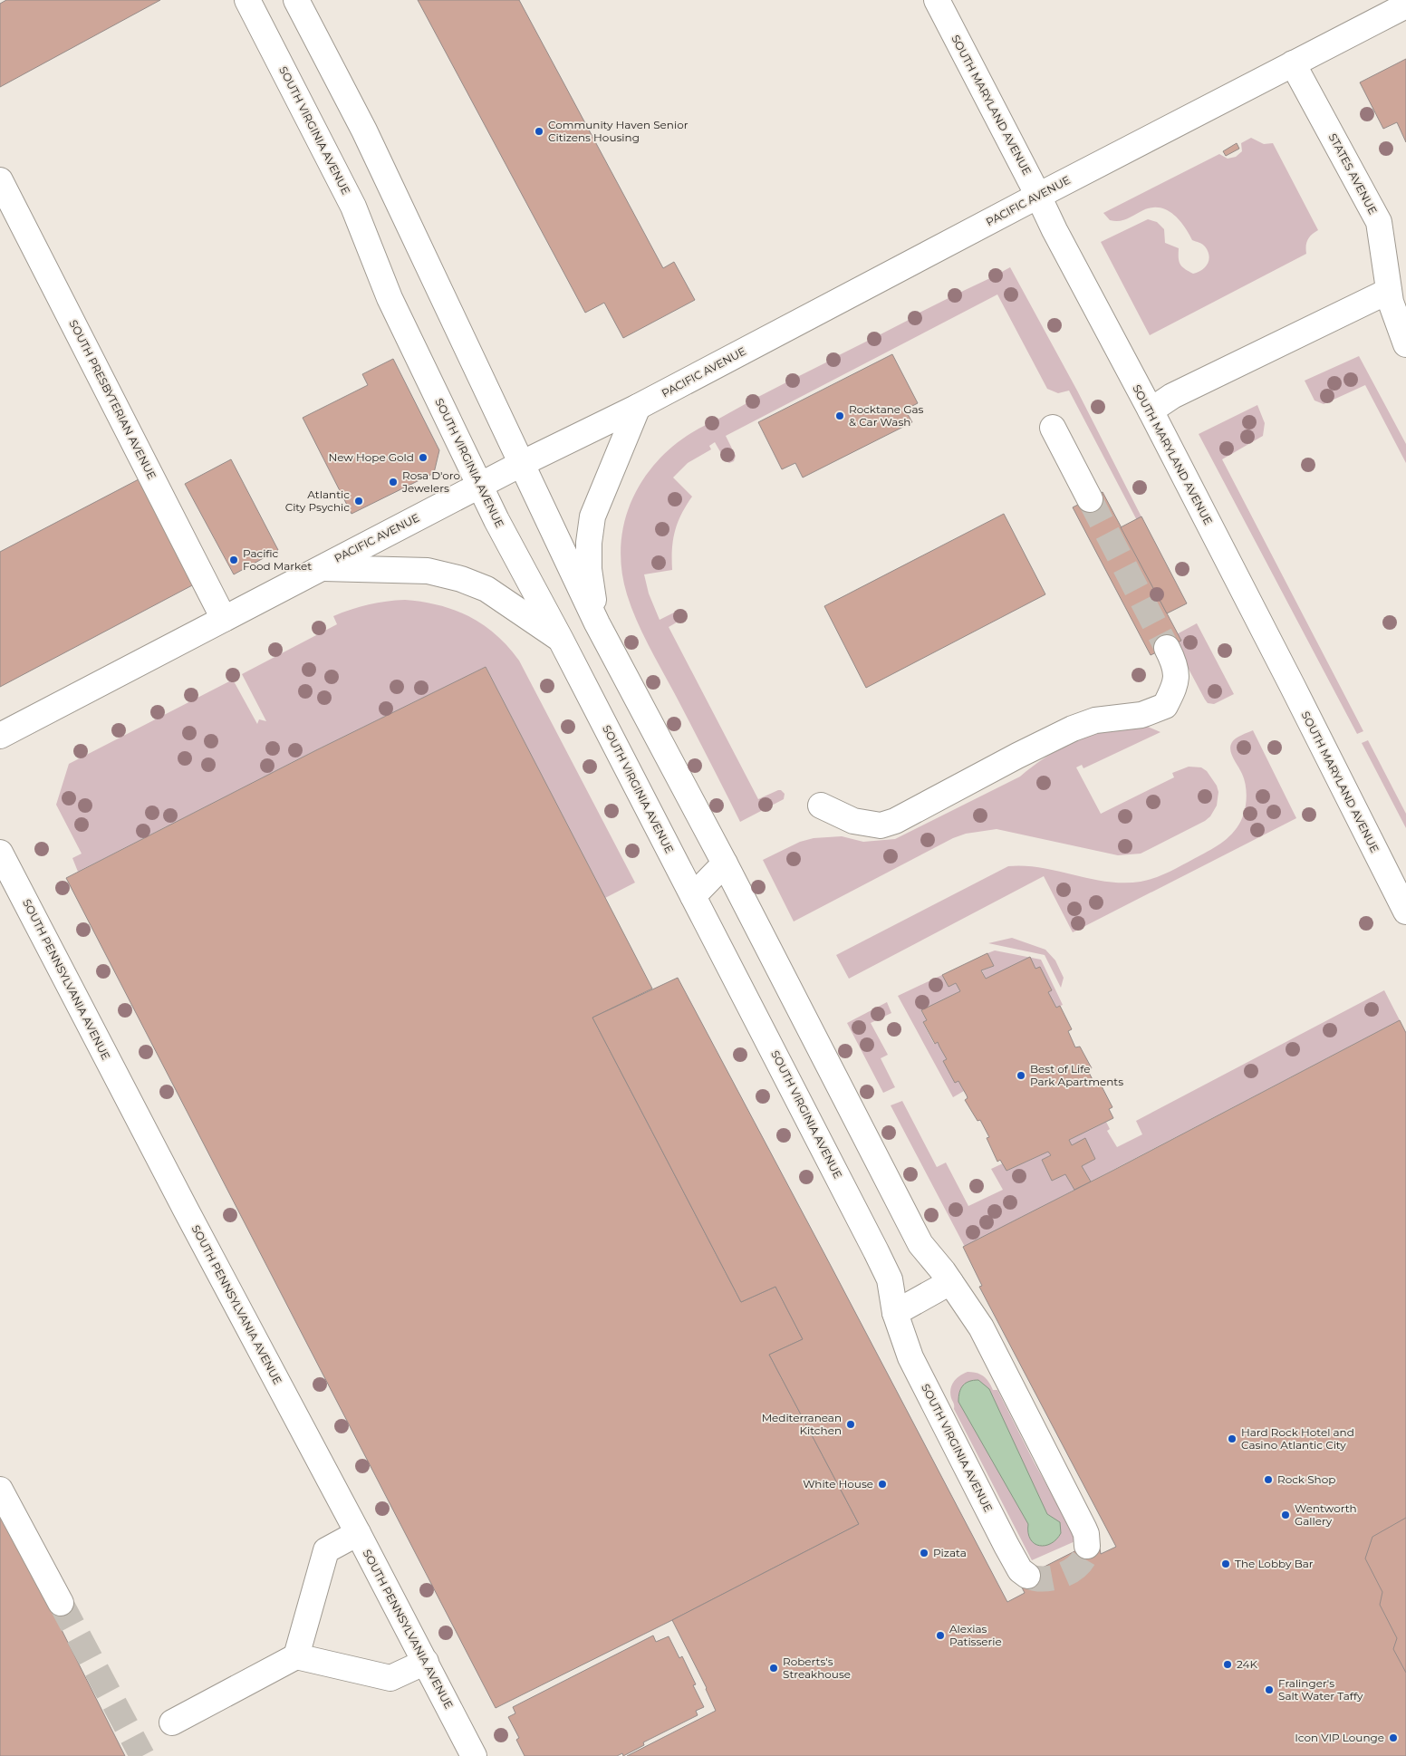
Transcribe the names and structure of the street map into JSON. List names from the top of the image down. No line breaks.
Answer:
{"streets":{"street":["SOUTH MARYLAND AVENUE","SOUTH VIRGINIA AVENUE","STATES AVENUE","PACIFIC AVENUE","SOUTH PRESBYTERIAN AVENUE","SOUTH PENNSYLVANIA AVENUE"]},"crossings":[["SOUTH MARYLAND AVENUE","PACIFIC AVENUE"],["SOUTH VIRGINIA AVENUE","PACIFIC AVENUE"],["STATES AVENUE","PACIFIC AVENUE"],["PACIFIC AVENUE","SOUTH PRESBYTERIAN AVENUE"]],"places":["Community Haven Senior Citizens Housing","Rocktane Gas & Car Wash","New Hope Gold","Rosa D'oro Jewelers","Atlantic City Psychic","Pacific Food Market","Best of Life Park Apartments","Mediterranean Kitchen","Hard Rock Hotel and Casino Atlantic City","Rock Shop","White House","Wentworth Gallery","Pizata","The Lobby Bar","Alexias Patisserie","24K","Roberts's Streakhouse","Fralinger's Salt Water Taffy","Icon VIP Lounge"]}
